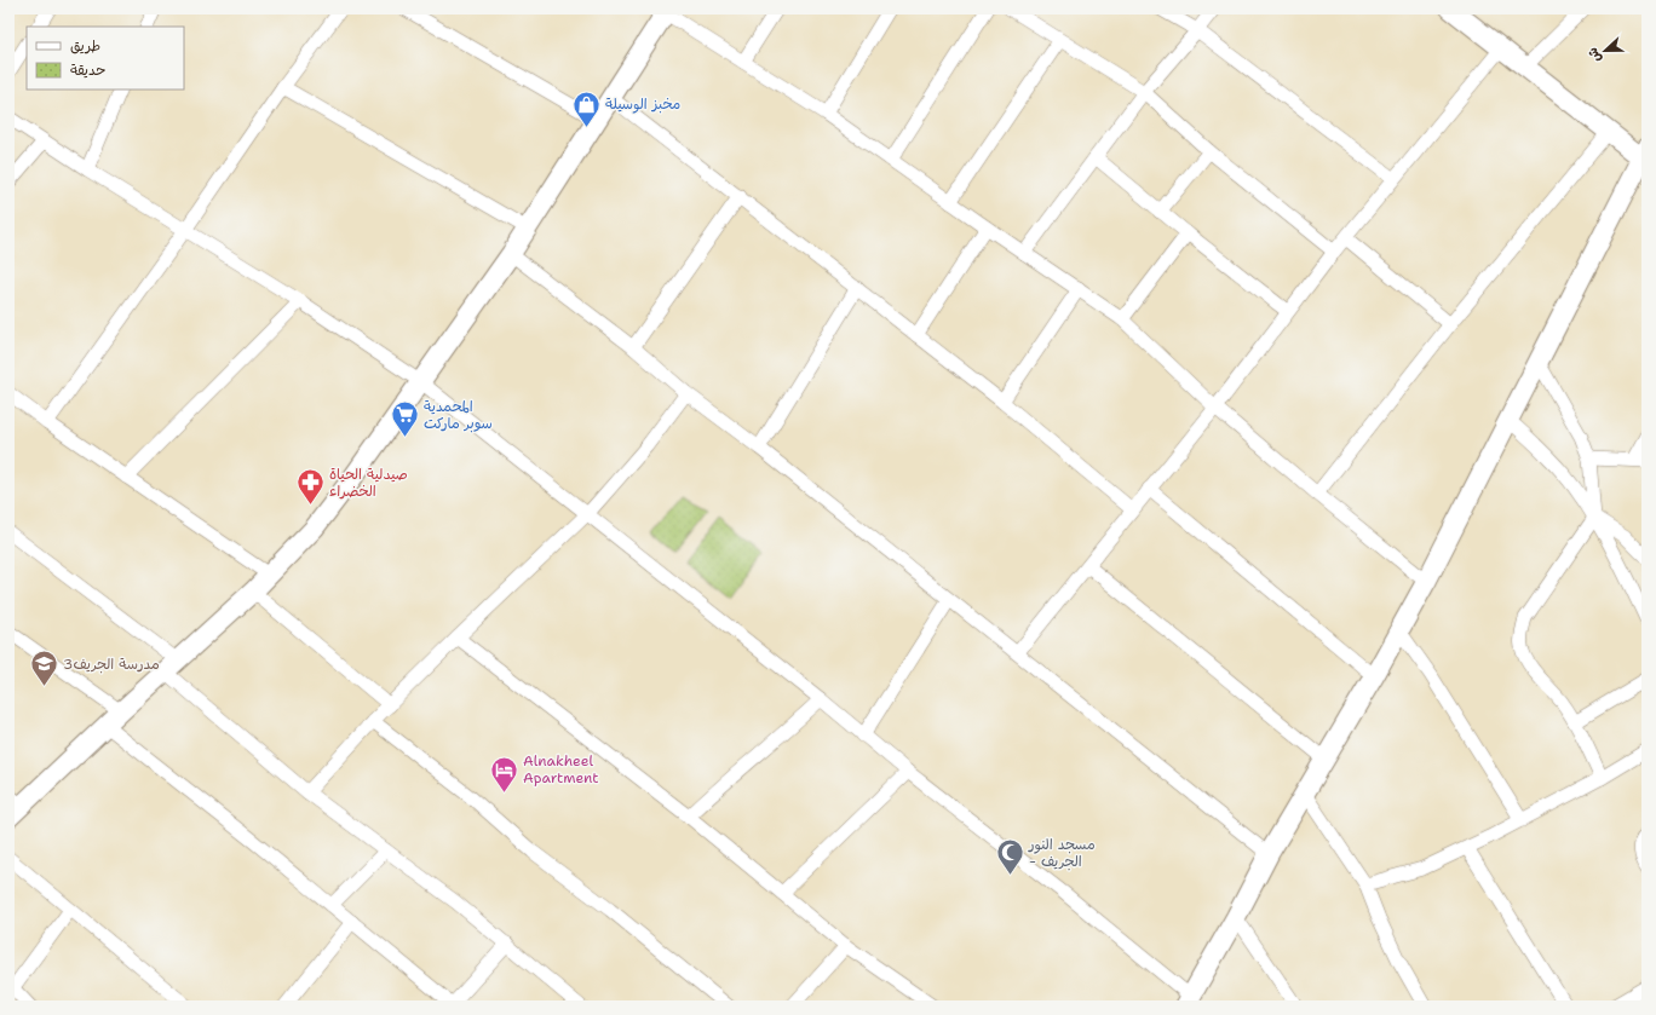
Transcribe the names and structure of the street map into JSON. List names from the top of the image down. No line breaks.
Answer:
{"places":{"shop":["مخبز الوسيلة"],"supermarket":["المحمدية سوبر ماركت"],"pharmacy":["صيدلية الحياة الخضراء"],"school or university":["مدرسة الجريف3"],"hotel":["Alnakheel Apartment"],"mosque":["مسجد النور - الجريف"]},"legend":["طريق","حديقة"],"north":"left"}
